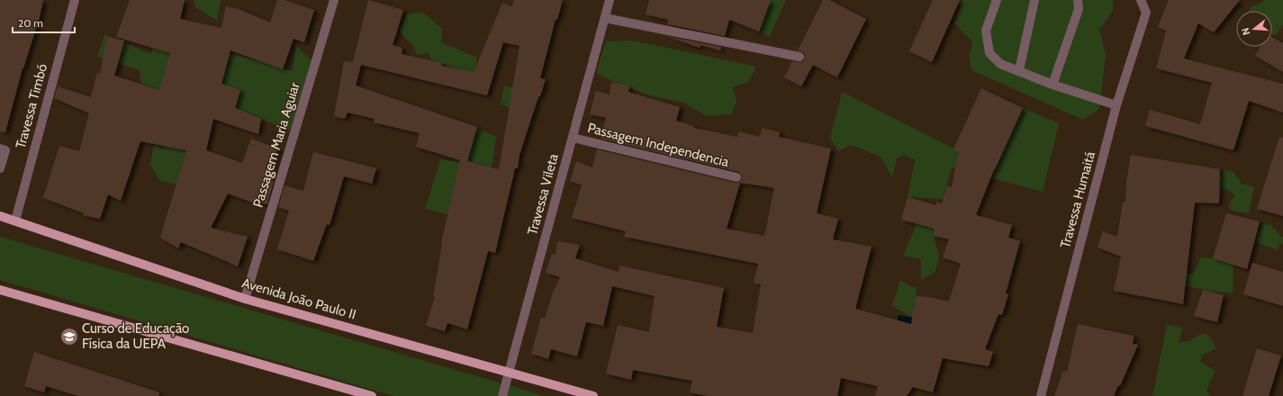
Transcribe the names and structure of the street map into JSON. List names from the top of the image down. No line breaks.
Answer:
{"streets":{"main road":["Avenida João Paulo II"],"street":["Travessa Timbó","Passagem Maria Aguiar","Passagem Independencia","Travessa Vileta","Travessa Humaitá"]},"crossings":[["Travessa Timbó","Avenida João Paulo II"],["Passagem Maria Aguiar","Avenida João Paulo II"],["Passagem Independencia","Travessa Vileta"],["Travessa Vileta","Avenida João Paulo II"]],"places":{"school or university":["Curso de Educação Física da UEPA"]},"scale_bar":"20 m","north":"left"}
